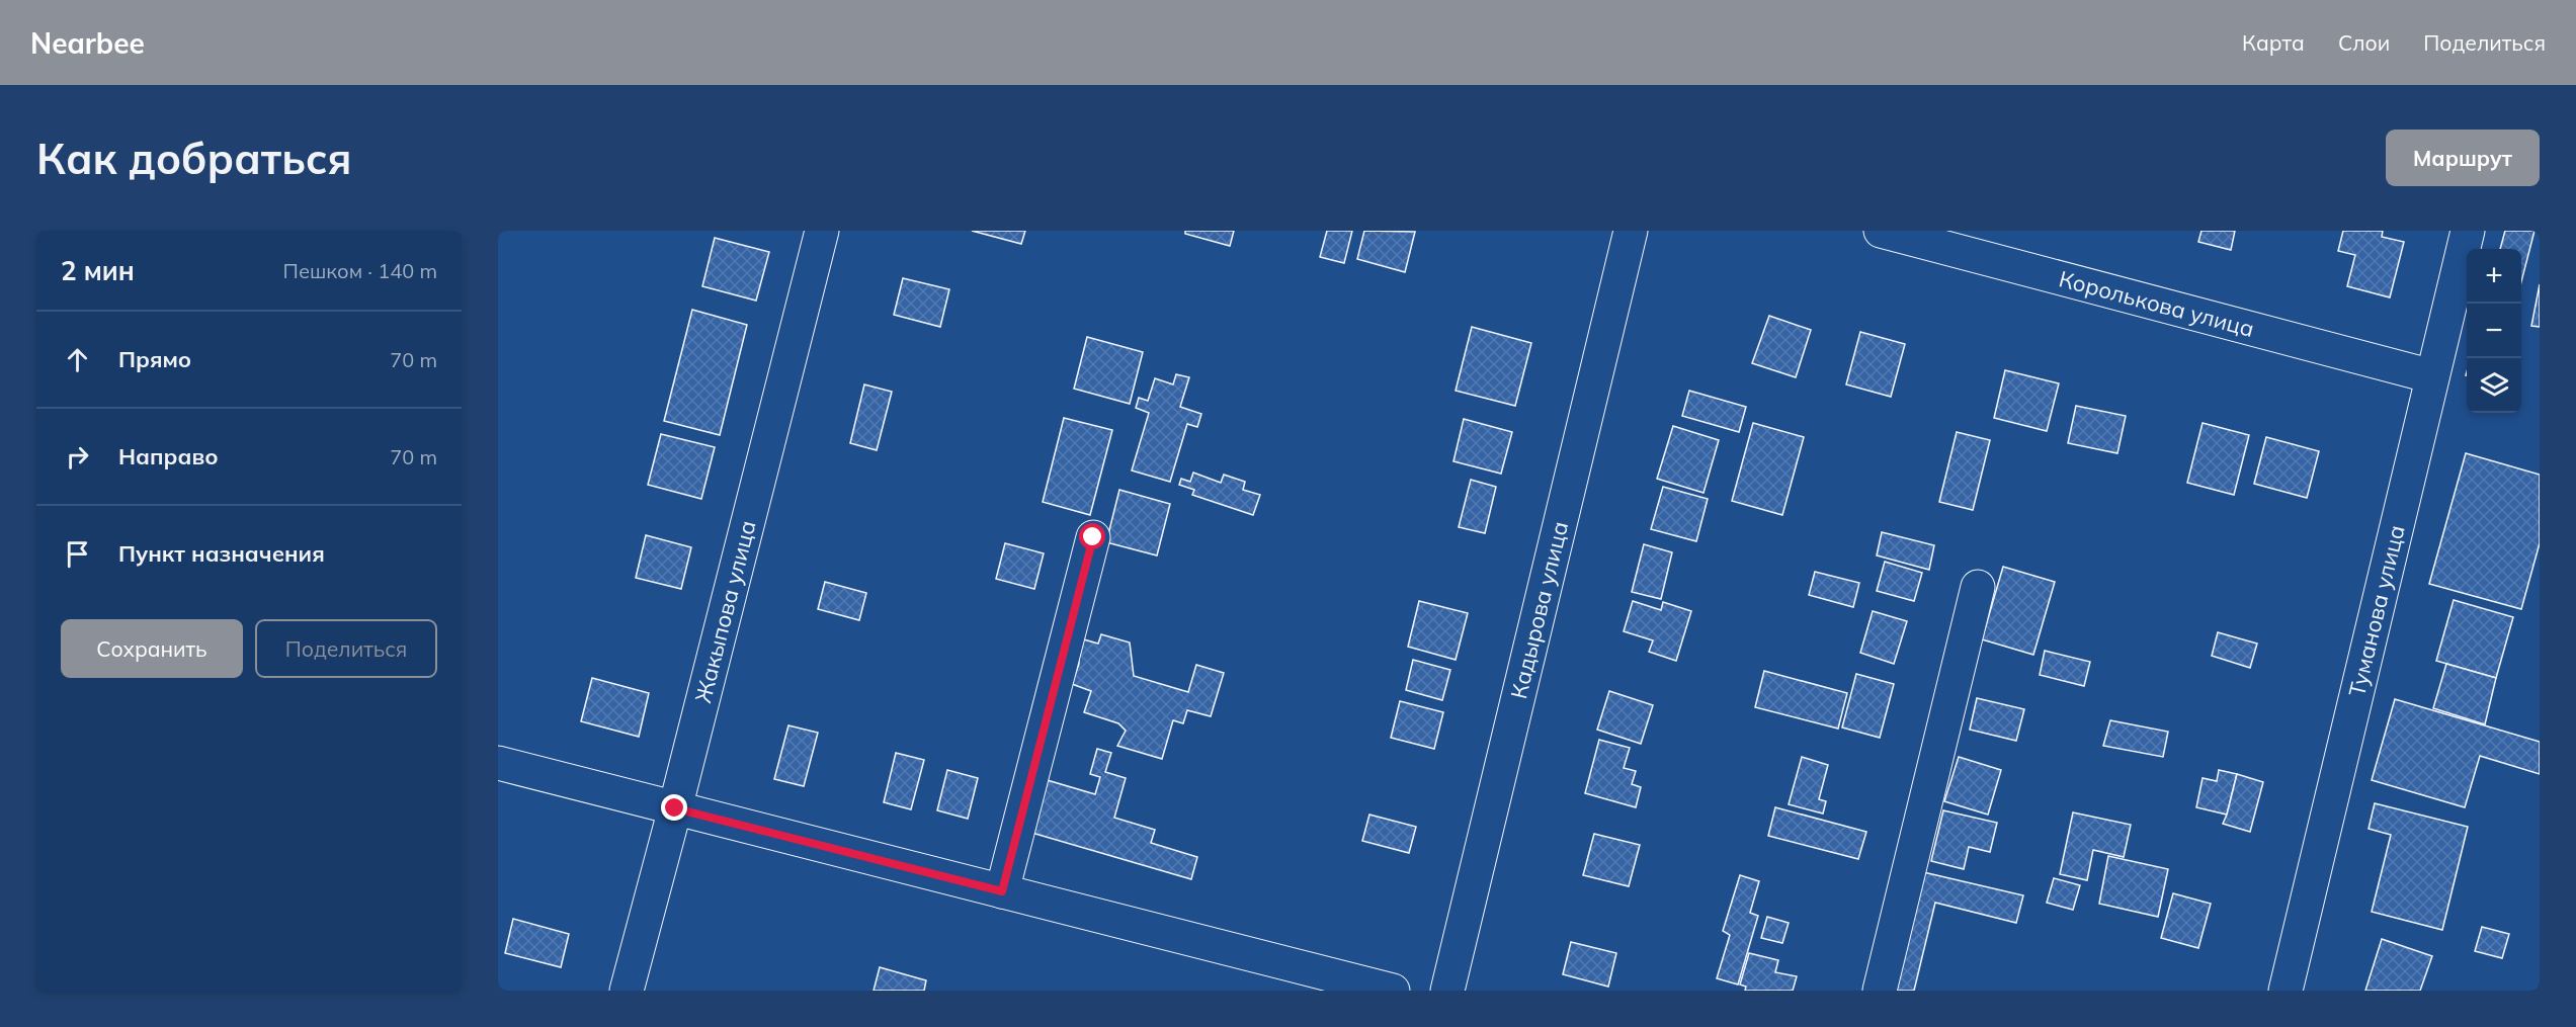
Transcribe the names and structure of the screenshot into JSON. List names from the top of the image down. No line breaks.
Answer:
{"streets":{"street":["Королькова улица","Туманова улица","Жакыпова улица","Кадырова улица"]},"crossings":[["Королькова улица","Туманова улица"]],"page":{"header":"Nearbee","nav":["Карта","Слои","Поделиться"],"buttons":["Маршрут",["Сохранить","Поделиться"]],"title":"Как добраться","heading":["2 мин","Пешком · 140 m"],"map_buttons":["+","−"],"list":[["Прямо","70 m"],["Направо","70 m"],"Пункт назначения"]}}
